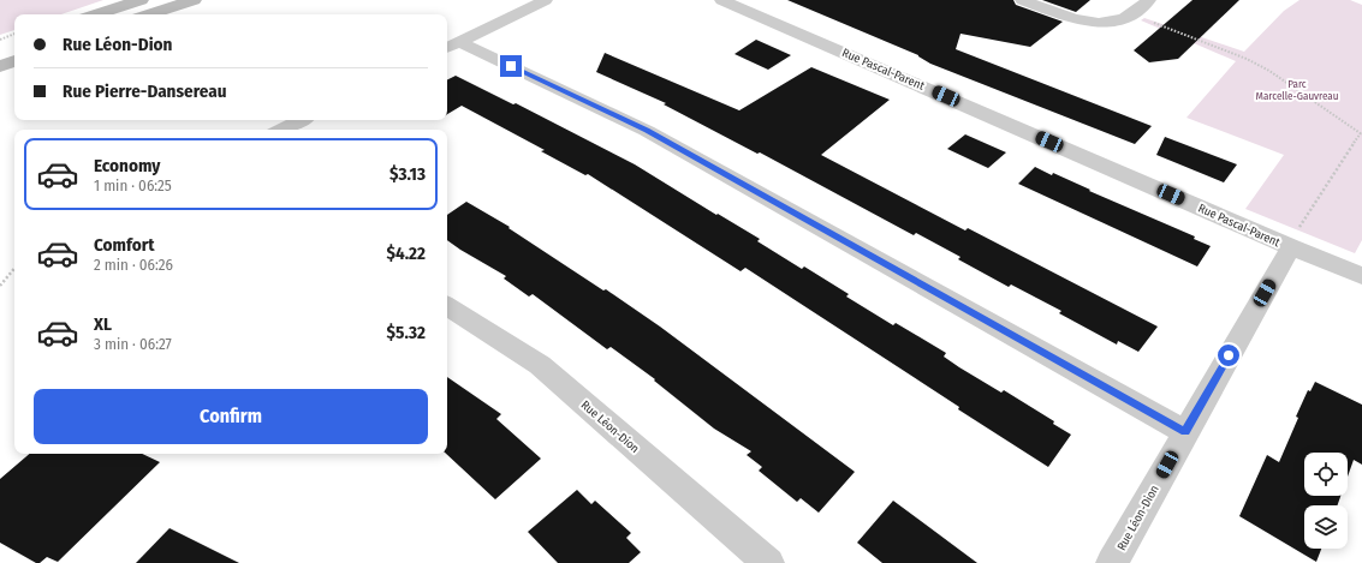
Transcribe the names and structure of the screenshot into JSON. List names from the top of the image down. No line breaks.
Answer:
{"streets":{"street":["Rue Pascal-Parent","Rue Léon-Dion"]},"crossings":[["Rue Pascal-Parent","Rue Léon-Dion"]],"parks":["Parc Marcelle-Gauvreau"],"page":{"banner":["Rue Léon-Dion","Rue Pierre-Dansereau"],"list":[{"name":"Economy","note":"1 min · 06:25","value":"$3.13"},{"name":"Comfort","note":"2 min · 06:26","value":"$4.22"},{"name":"XL","note":"3 min · 06:27","value":"$5.32"}],"buttons":"Confirm"}}
